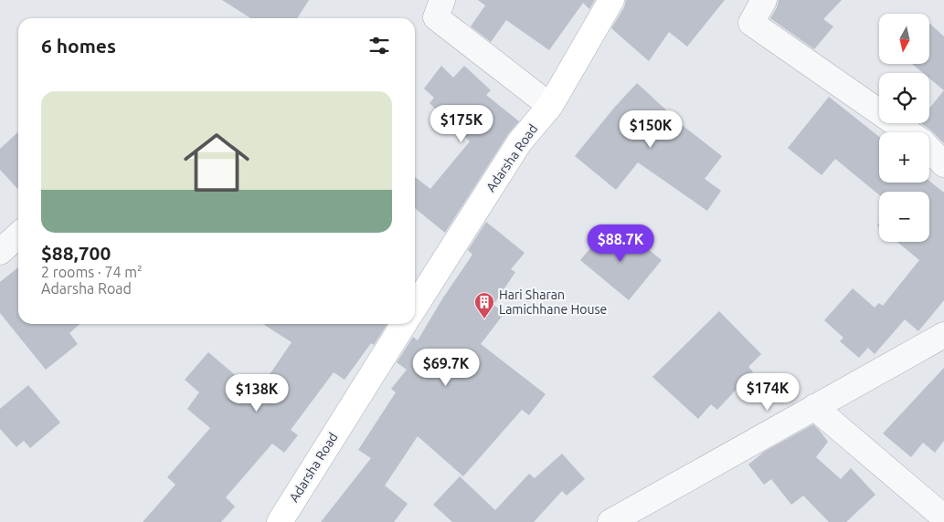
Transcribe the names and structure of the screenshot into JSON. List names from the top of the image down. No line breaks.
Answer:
{"streets":{"main road":["Adarsha Road"]},"places":{"building":["Hari Sharan Lamichhane House"]},"north":"bottom","page":{"map_buttons":["+","−"],"heading":"6 homes","list":[{"name":"$88,700","note":"2 rooms · 74 m² · Adarsha Road"}],"price":["$175K","$150K","$88.7K","$69.7K","$174K","$138K"]}}
